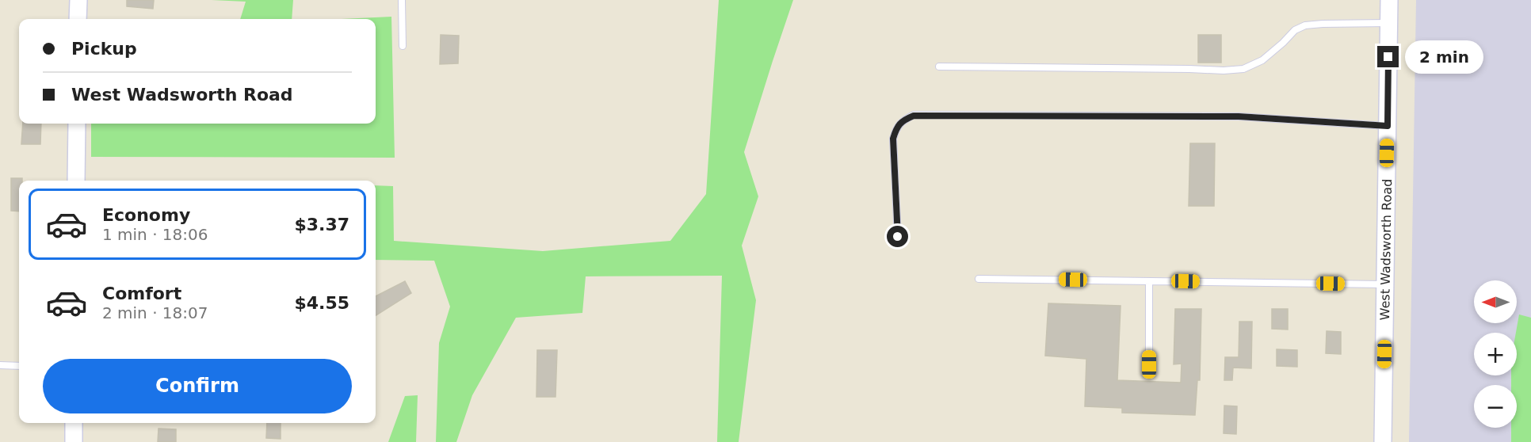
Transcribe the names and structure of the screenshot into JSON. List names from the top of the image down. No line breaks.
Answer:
{"streets":{"main road":["West Wadsworth Road"]},"north":"left","page":{"banner":["Pickup","West Wadsworth Road"],"bubble":"2 min","list":[{"name":"Economy","note":"1 min · 18:06","value":"$3.37"},{"name":"Comfort","note":"2 min · 18:07","value":"$4.55"}],"map_buttons":["+","−"],"buttons":"Confirm"}}
